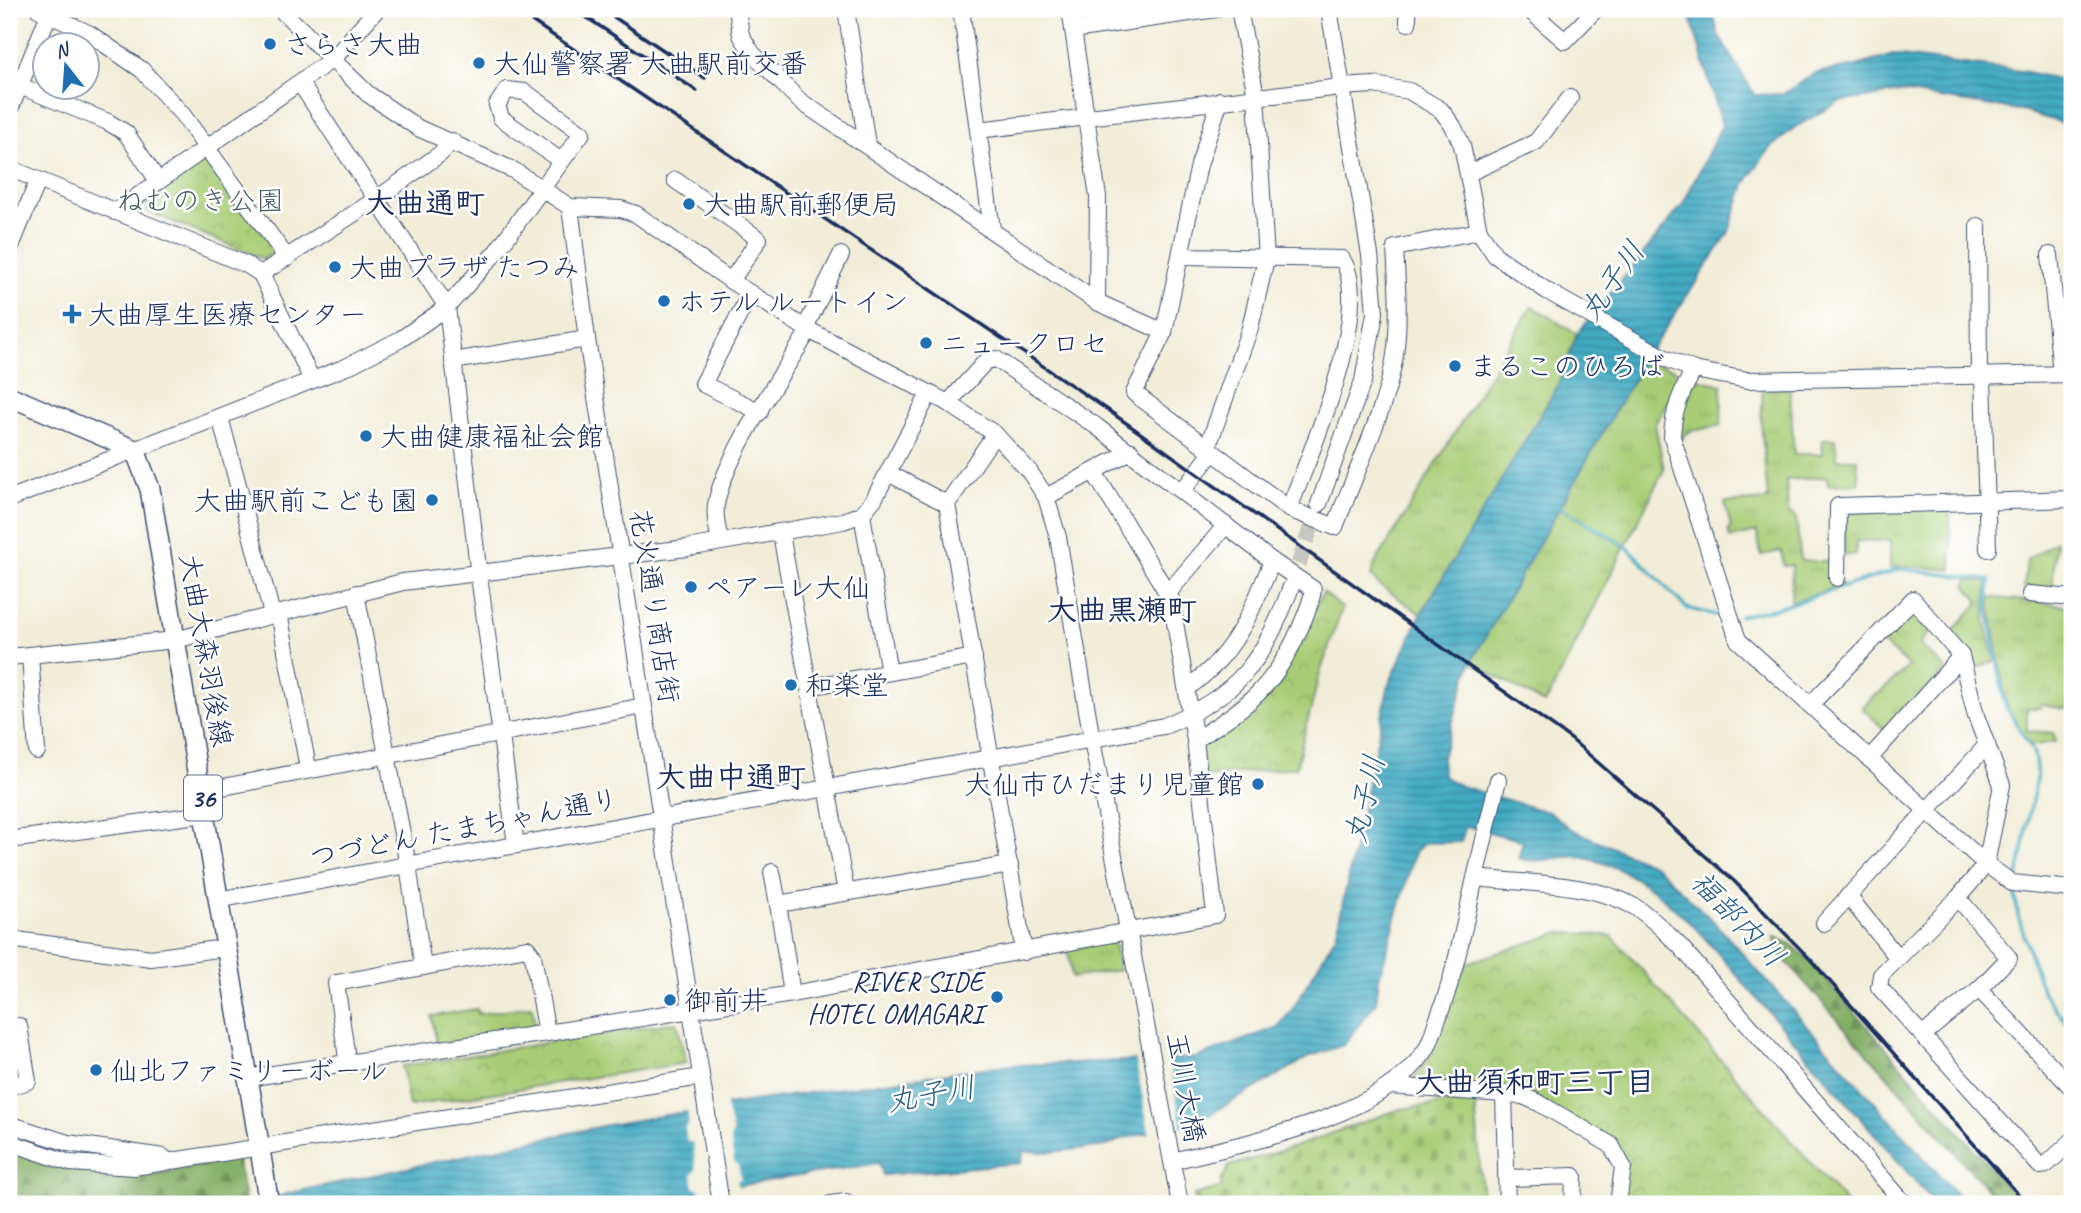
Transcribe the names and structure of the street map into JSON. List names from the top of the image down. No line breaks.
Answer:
{"streets":{"main road":["大曲大森羽後線","36"],"street":["花火通り商店街","つづどん たまちゃん通り","玉川大橋"]},"crossings":[["花火通り商店街","つづどん たまちゃん通り"],["花火通り商店街","玉川大橋"],["大曲大森羽後線","つづどん たまちゃん通り"],["つづどん たまちゃん通り","玉川大橋"]],"districts":["大曲通町","大曲黒瀬町","大曲中通町","大曲須和町三丁目"],"water":["丸子川","福部内川"],"parks":["ねむのき公園"],"places":{"other":["さらさ大曲","大仙警察署 大曲駅前交番","大曲駅前郵便局","大曲プラザ たつみ","ホテル ルートイン","ニュークロセ","まるこのひろば","大曲健康福祉会館","大曲駅前こども園","ペアーレ大仙","和楽堂","大仙市ひだまり児童館","RIVER SIDE HOTEL OMAGARI","御前井","仙北ファミリーボール"],"health":["大曲厚生医療センター"]},"north":"top"}
